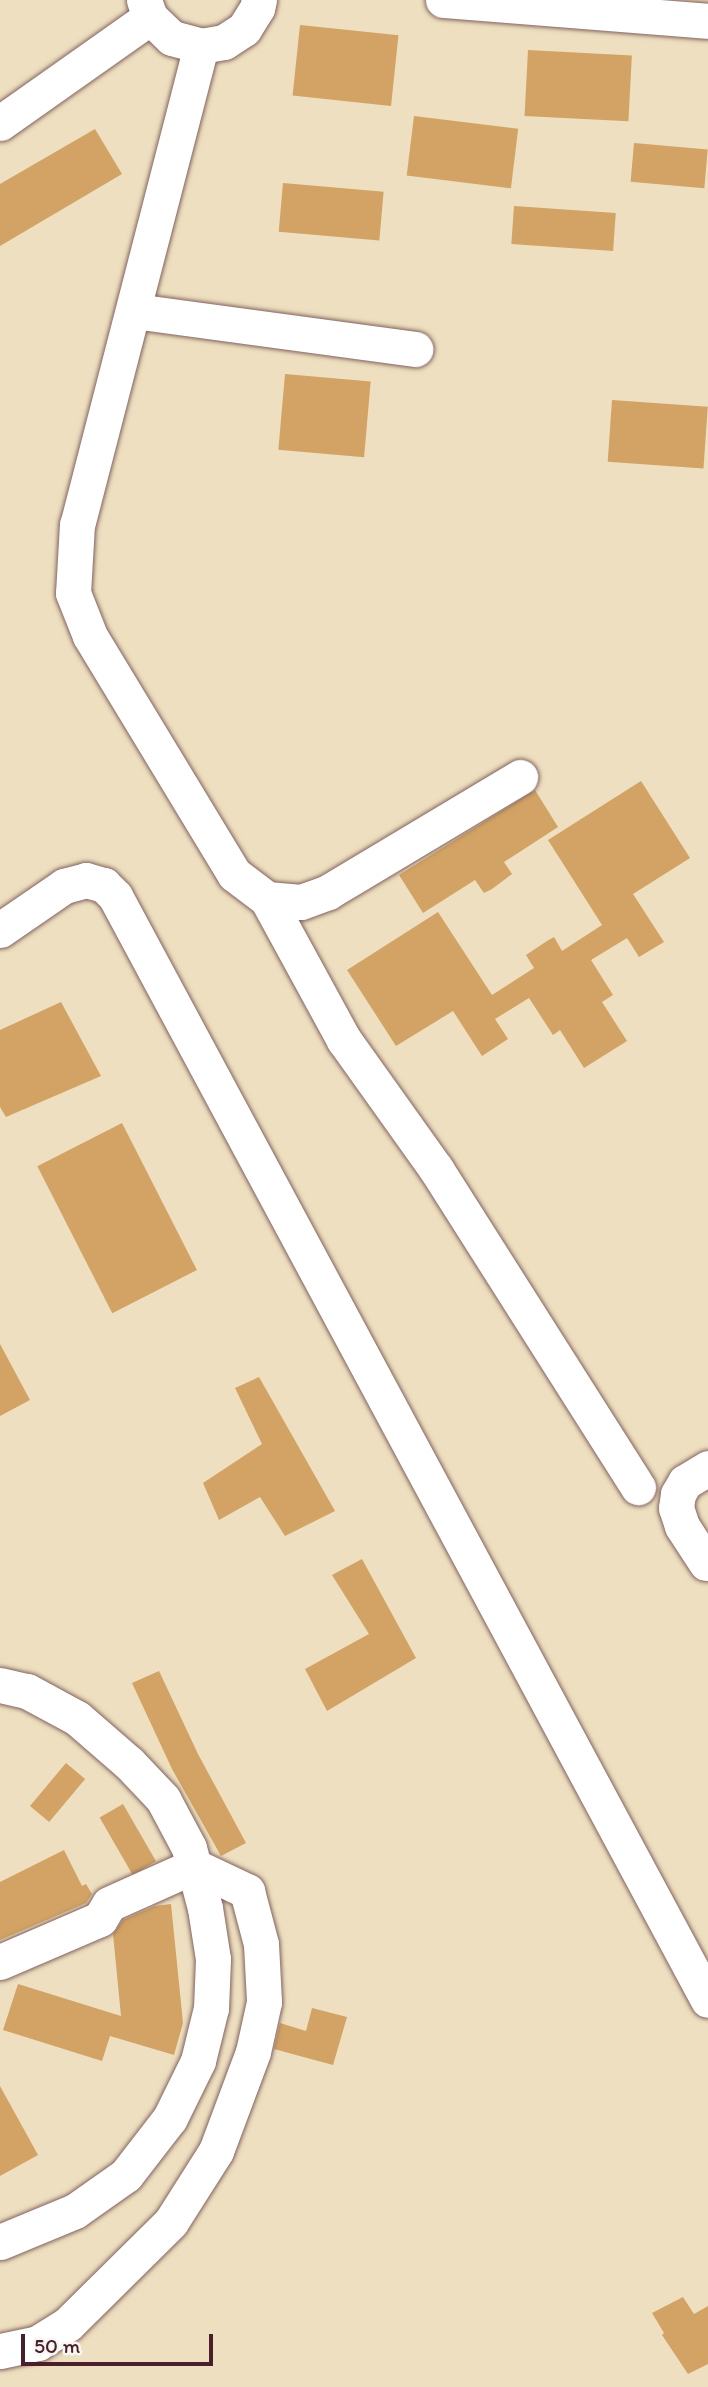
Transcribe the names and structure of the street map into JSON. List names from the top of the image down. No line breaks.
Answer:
{"scale_bar":"50 m"}
